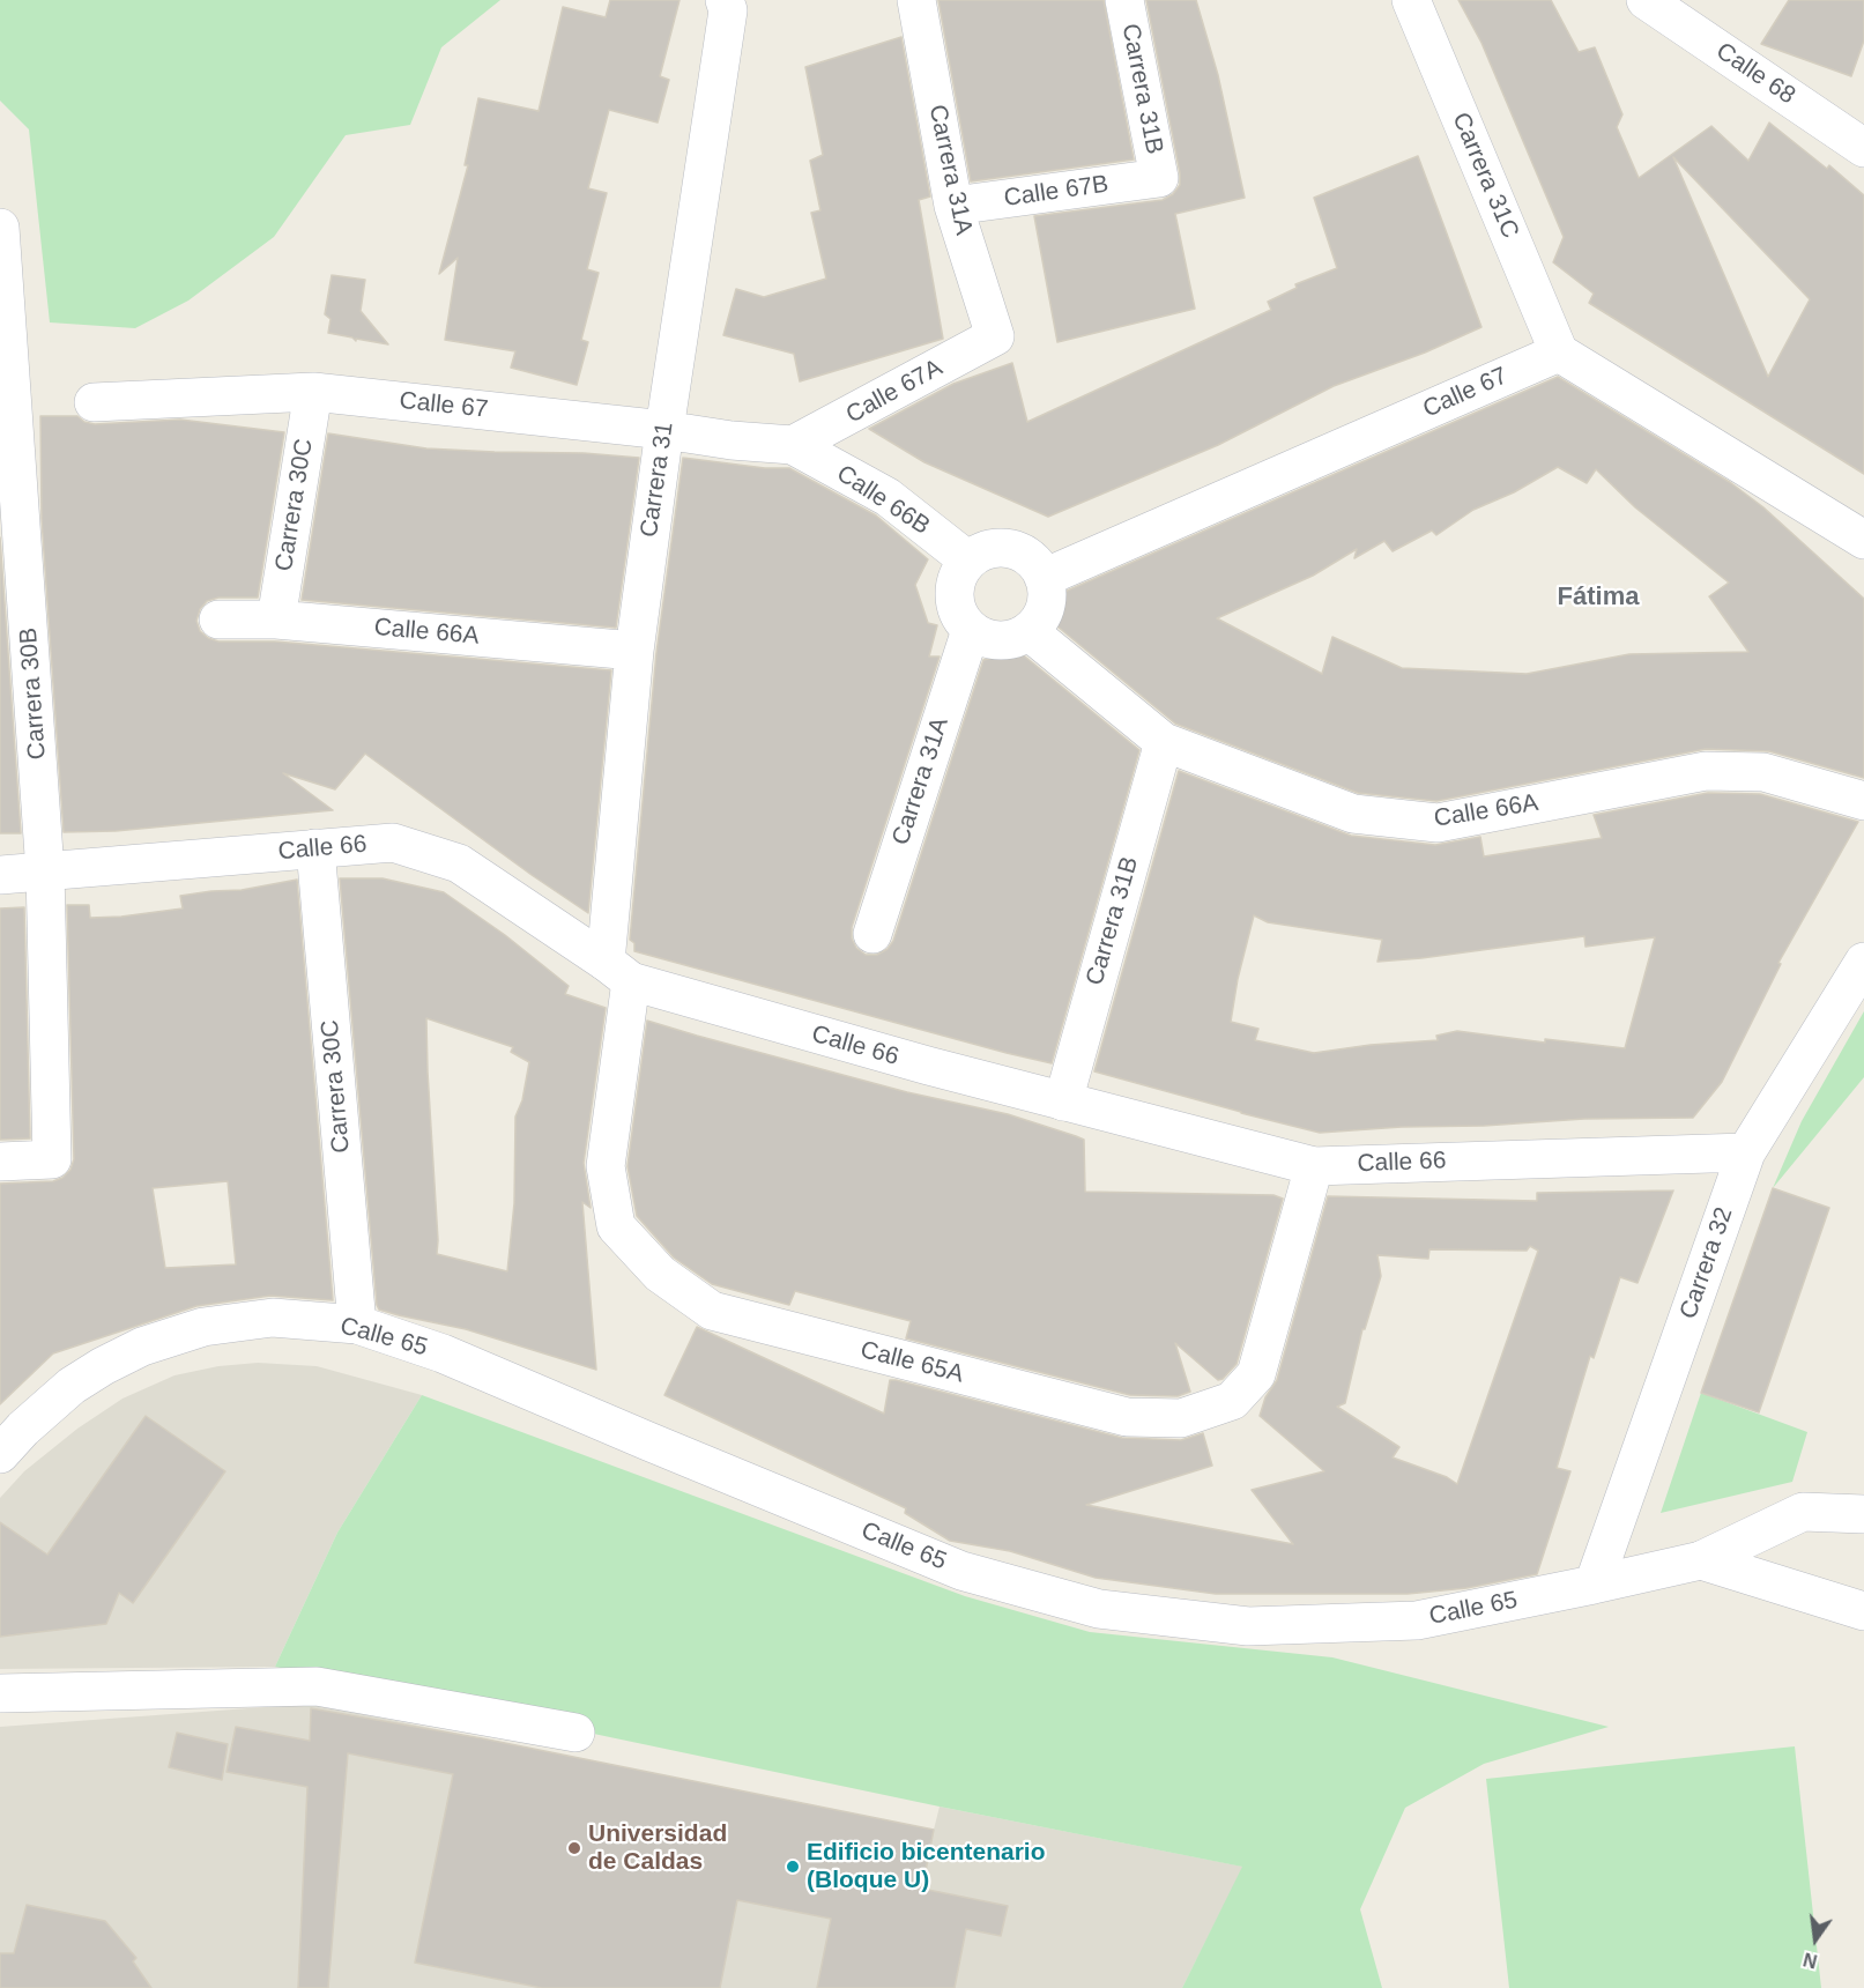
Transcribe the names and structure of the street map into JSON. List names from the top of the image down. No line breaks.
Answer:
{"streets":{"street":["Calle 68","Carrera 31B","Carrera 31A","Carrera 31C","Calle 67B","Calle 67A","Calle 67","Carrera 31","Calle 66B","Carrera 30C","Calle 66A","Carrera 30B","Calle 66","Carrera 32","Calle 65","Calle 65A"]},"crossings":[["Carrera 31B","Calle 67B"],["Carrera 31B","Calle 66A"],["Carrera 31B","Calle 66"],["Carrera 31A","Calle 67B"],["Carrera 31A","Calle 67A"],["Carrera 31A","Calle 67"],["Carrera 31A","Calle 66B"],["Carrera 31A","Calle 66A"],["Carrera 31C","Calle 67"],["Calle 67A","Calle 67"],["Calle 67A","Calle 66B"],["Calle 67","Carrera 31"],["Calle 67","Calle 66B"],["Calle 67","Carrera 30C"],["Calle 67","Calle 66A"],["Carrera 31","Calle 66A"],["Carrera 31","Calle 66"],["Carrera 31","Calle 65A"],["Calle 66B","Calle 66A"],["Carrera 30C","Calle 66A"],["Carrera 30C","Calle 66"],["Carrera 30C","Calle 65"],["Carrera 30B","Calle 66"],["Calle 66","Carrera 32"],["Calle 66","Calle 65A"],["Carrera 32","Calle 65"]],"districts":["Fátima"],"places":["Universidad de Caldas","Edificio bicentenario (Bloque U)"],"north":"bottom"}
